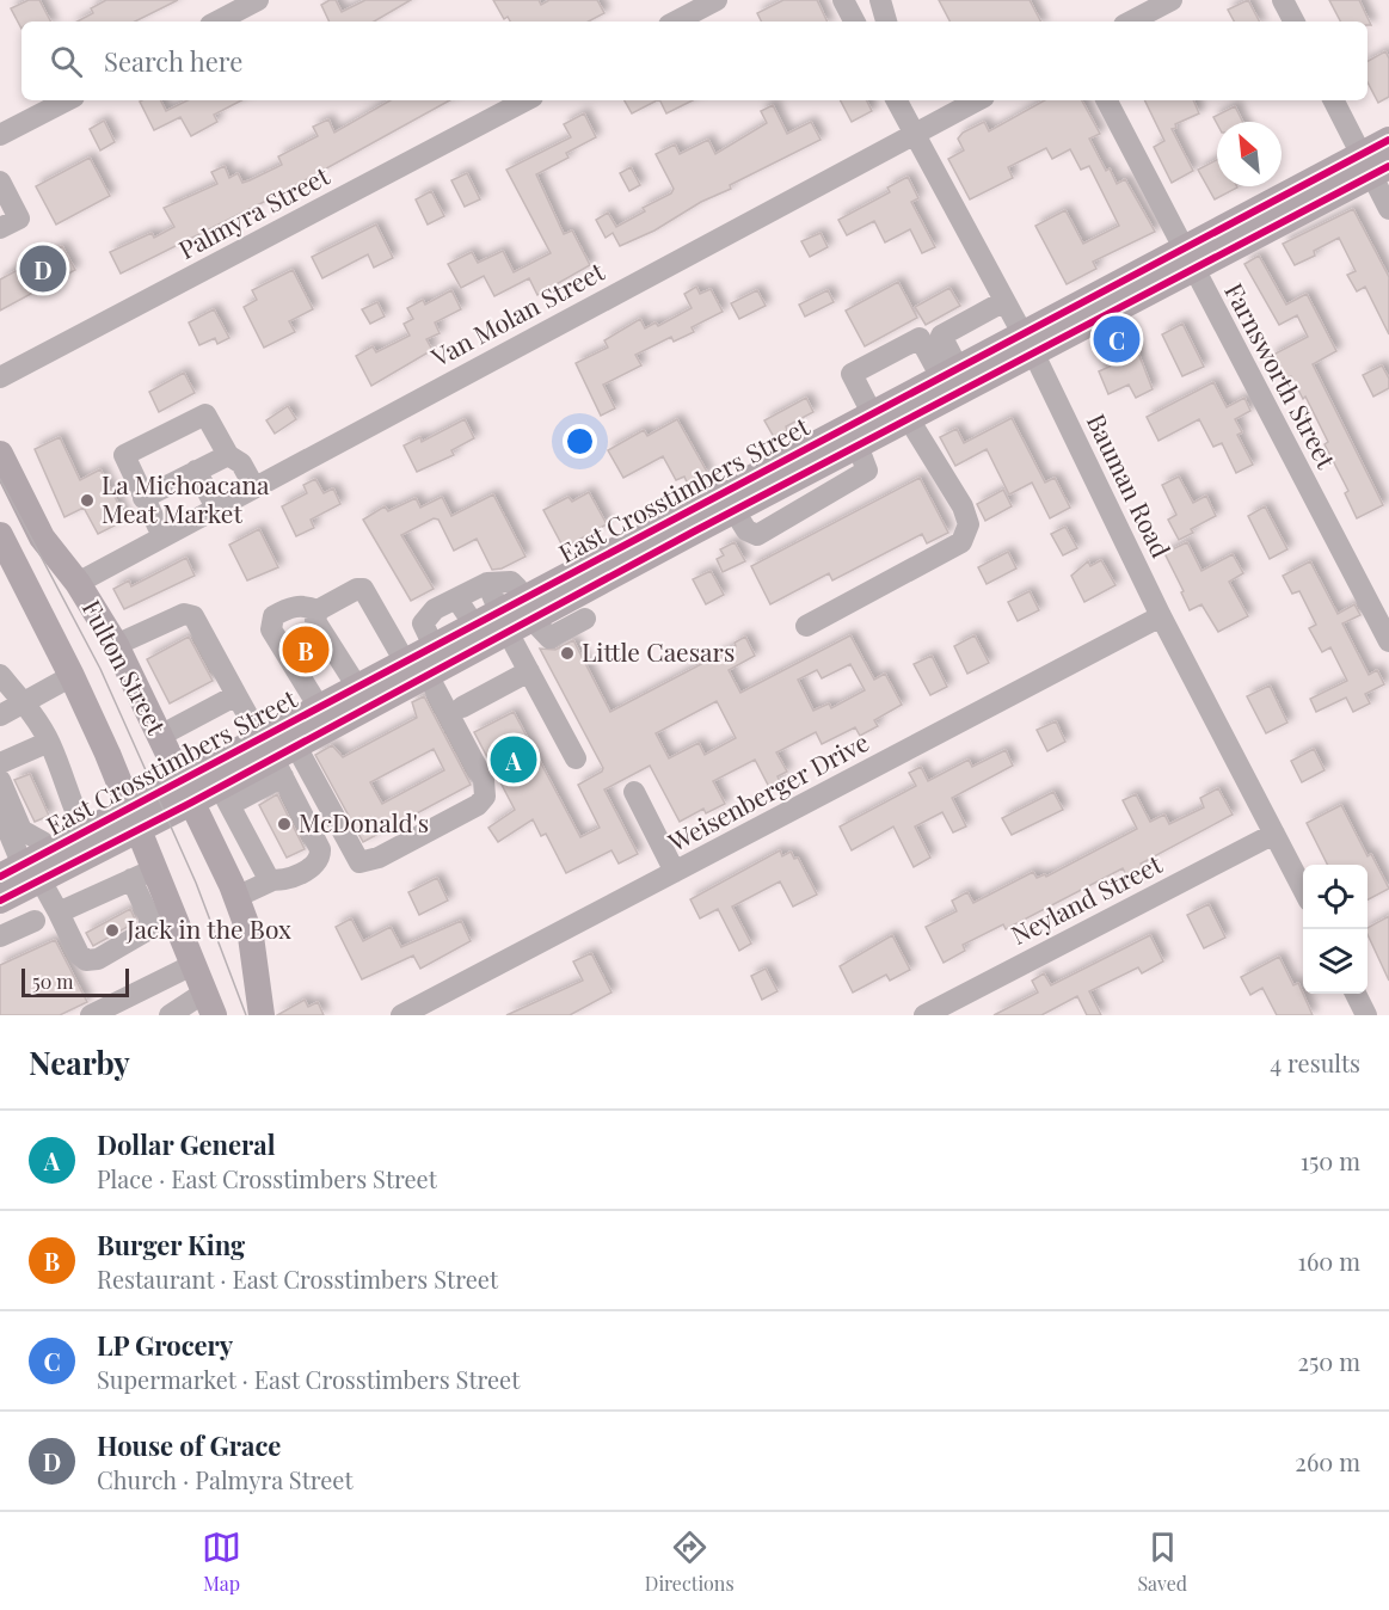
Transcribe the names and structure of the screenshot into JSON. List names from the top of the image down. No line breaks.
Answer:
{"streets":{"main road":["East Crosstimbers Street","Fulton Street"],"street":["Palmyra Street","Van Molan Street","Farnsworth Street","Bauman Road","Weisenberger Drive","Neyland Street"]},"crossings":[["Van Molan Street","Bauman Road"],["Van Molan Street","Fulton Street"],["Farnsworth Street","East Crosstimbers Street"],["Bauman Road","East Crosstimbers Street"],["Bauman Road","Weisenberger Drive"],["Bauman Road","Neyland Street"],["East Crosstimbers Street","Fulton Street"]],"places":["La Michoacana Meat Market","Little Caesars","McDonald's","Jack in the Box"],"scale_bar":"50 m","north":"top left","page":{"search":"Search here","pins":["D","C","B","A"],"scale":"50 m","heading":["Nearby","4 results"],"list":[{"mark":"A","name":"Dollar General","note":"Place · East Crosstimbers Street","value":"150 m"},{"mark":"B","name":"Burger King","note":"Restaurant · East Crosstimbers Street","value":"160 m"},{"mark":"C","name":"LP Grocery","note":"Supermarket · East Crosstimbers Street","value":"250 m"},{"mark":"D","name":"House of Grace","note":"Church · Palmyra Street","value":"260 m"}],"nav":["Map","Directions","Saved"]}}
